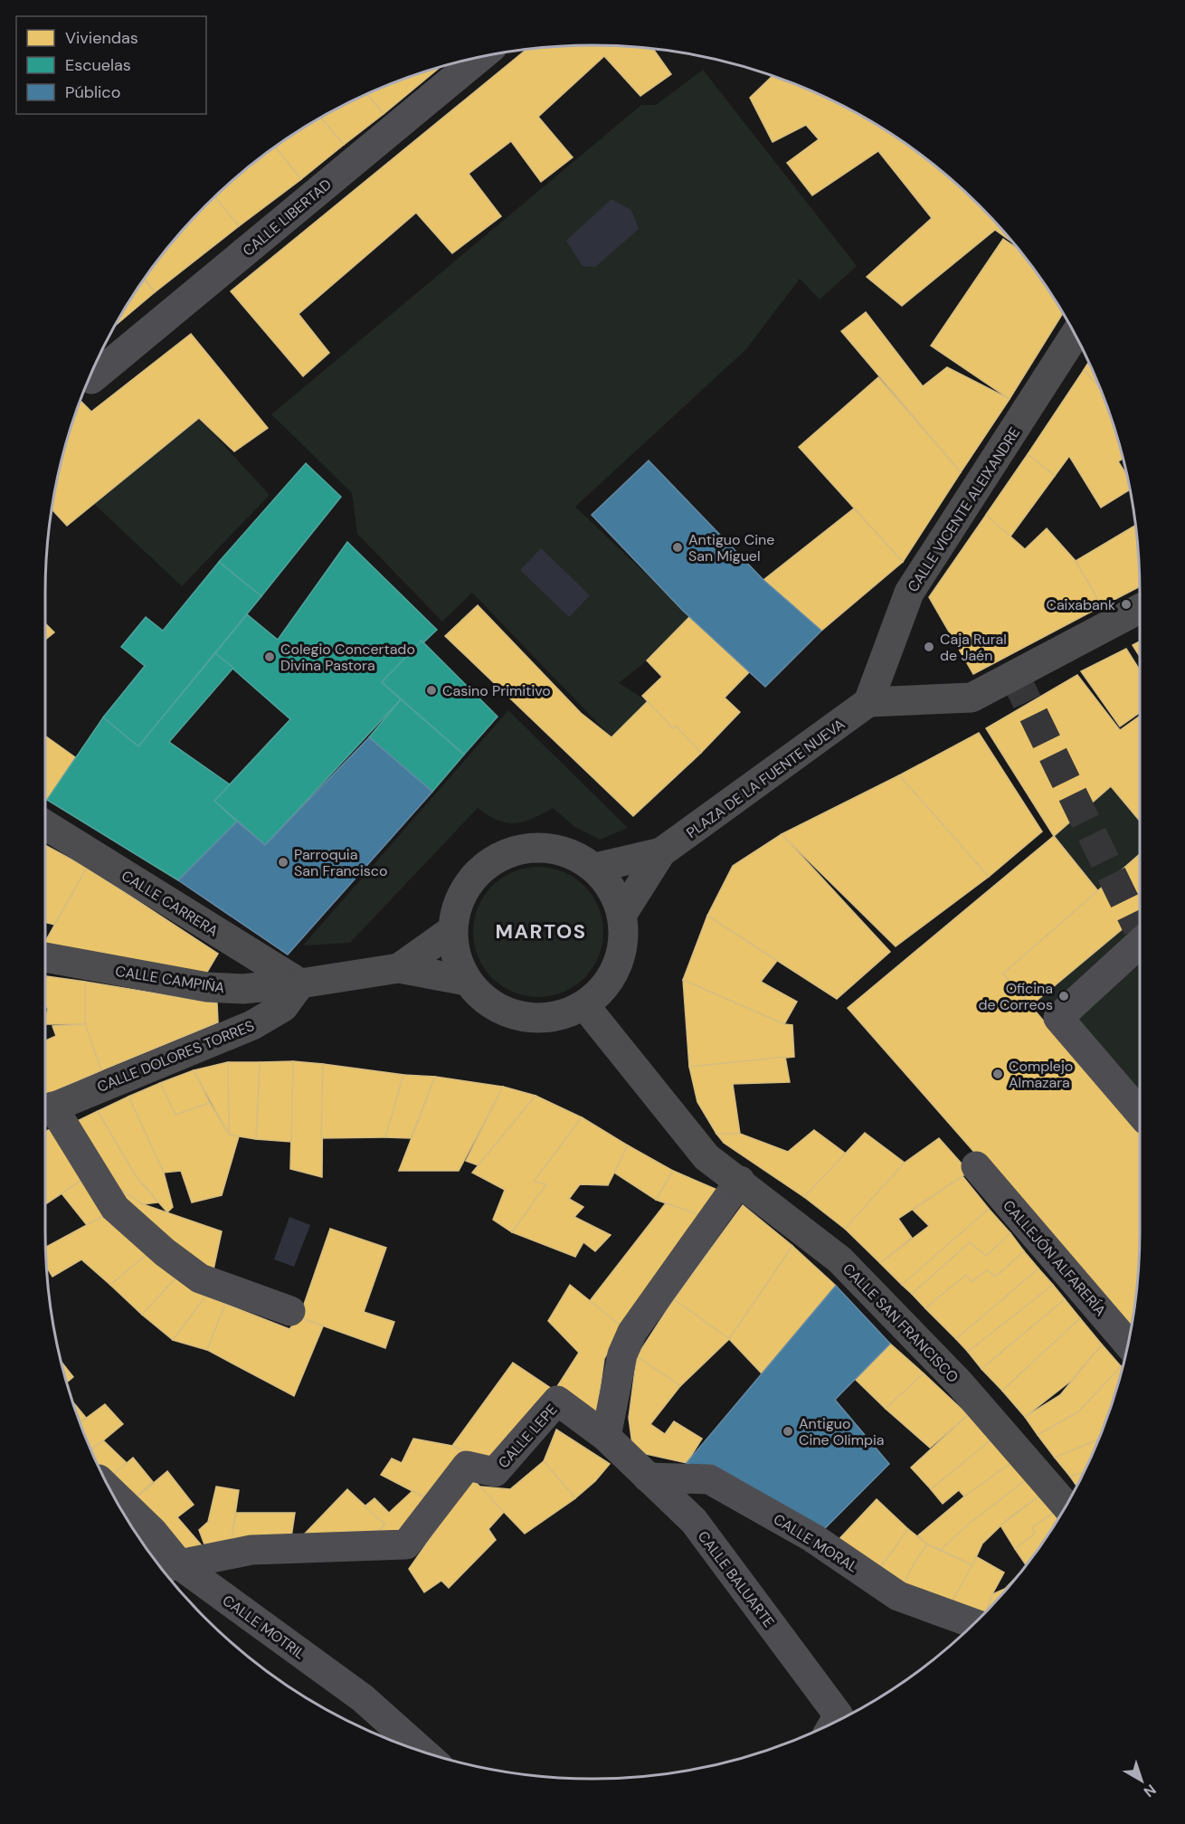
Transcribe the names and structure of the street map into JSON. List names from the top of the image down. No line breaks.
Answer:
{"streets":{"street":["CALLE LIBERTAD","CALLE VICENTE ALEIXANDRE","PLAZA DE LA FUENTE NUEVA","CALLE CARRERA","CALLE CAMPIÑA","CALLE DOLORES TORRES","CALLEJÓN ALFARERÍA","CALLE SAN FRANCISCO","CALLE LEPE","CALLE MORAL","CALLE BALUARTE","CALLE MOTRIL"]},"crossings":[["CALLE VICENTE ALEIXANDRE","PLAZA DE LA FUENTE NUEVA"],["PLAZA DE LA FUENTE NUEVA","CALLE SAN FRANCISCO"],["CALLE CARRERA","CALLE CAMPIÑA"],["CALLE CARRERA","CALLE DOLORES TORRES"],["CALLE CAMPIÑA","CALLE DOLORES TORRES"],["CALLE LEPE","CALLE BALUARTE"],["CALLE LEPE","CALLE MOTRIL"],["CALLE MORAL","CALLE BALUARTE"]],"districts":["MARTOS"],"places":["Antiguo Cine San Miguel","Caixabank","Caja Rural de Jaén","Colegio Concertado Divina Pastora","Casino Primitivo","Parroquia San Francisco","Oficina de Correos","Complejo Almazara","Antiguo Cine Olimpia"],"legend":["Viviendas","Escuelas","Público"],"north":"bottom right"}
